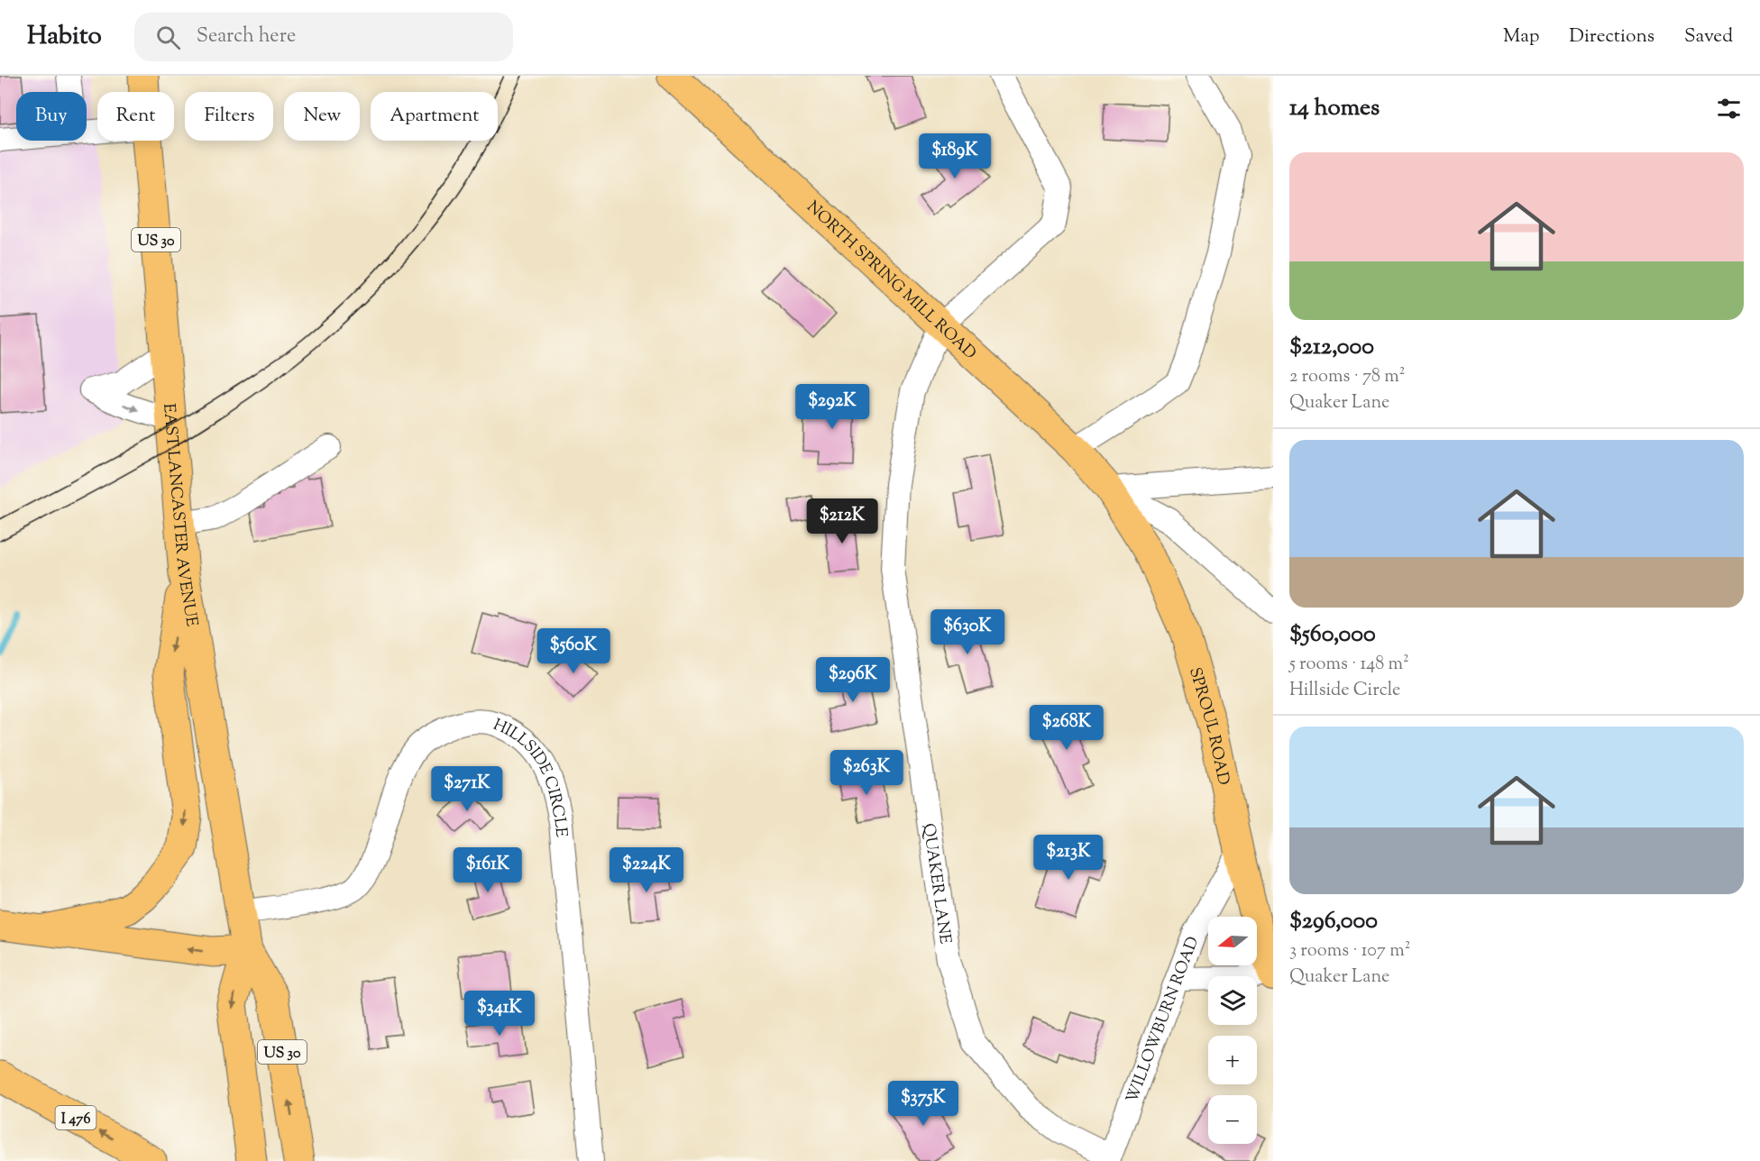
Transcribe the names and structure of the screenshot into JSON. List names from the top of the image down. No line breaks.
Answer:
{"streets":{"highway":["US 30","EAST LANCASTER AVENUE","I 476"],"main road":["NORTH SPRING MILL ROAD","SPROUL ROAD"],"street":["HILLSIDE CIRCLE","QUAKER LANE","WILLOWBURN ROAD"]},"crossings":[["NORTH SPRING MILL ROAD","SPROUL ROAD"],["NORTH SPRING MILL ROAD","QUAKER LANE"],["EAST LANCASTER AVENUE","HILLSIDE CIRCLE"],["SPROUL ROAD","WILLOWBURN ROAD"],["QUAKER LANE","WILLOWBURN ROAD"]],"north":"left","page":{"header":"Habito","search":"Search here","nav":["Map","Directions","Saved"],"heading":"14 homes","chip":["Buy","Rent","Filters","New","Apartment"],"price":["$189K","$292K","$212K","$630K","$560K","$296K","$268K","$263K","$271K","$213K","$161K","$224K","$341K","$375K"],"list":[{"name":"$212,000","note":"2 rooms · 78 m² · Quaker Lane"},{"name":"$560,000","note":"5 rooms · 148 m² · Hillside Circle"},{"name":"$296,000","note":"3 rooms · 107 m² · Quaker Lane"}],"map_buttons":["+","−"]}}
